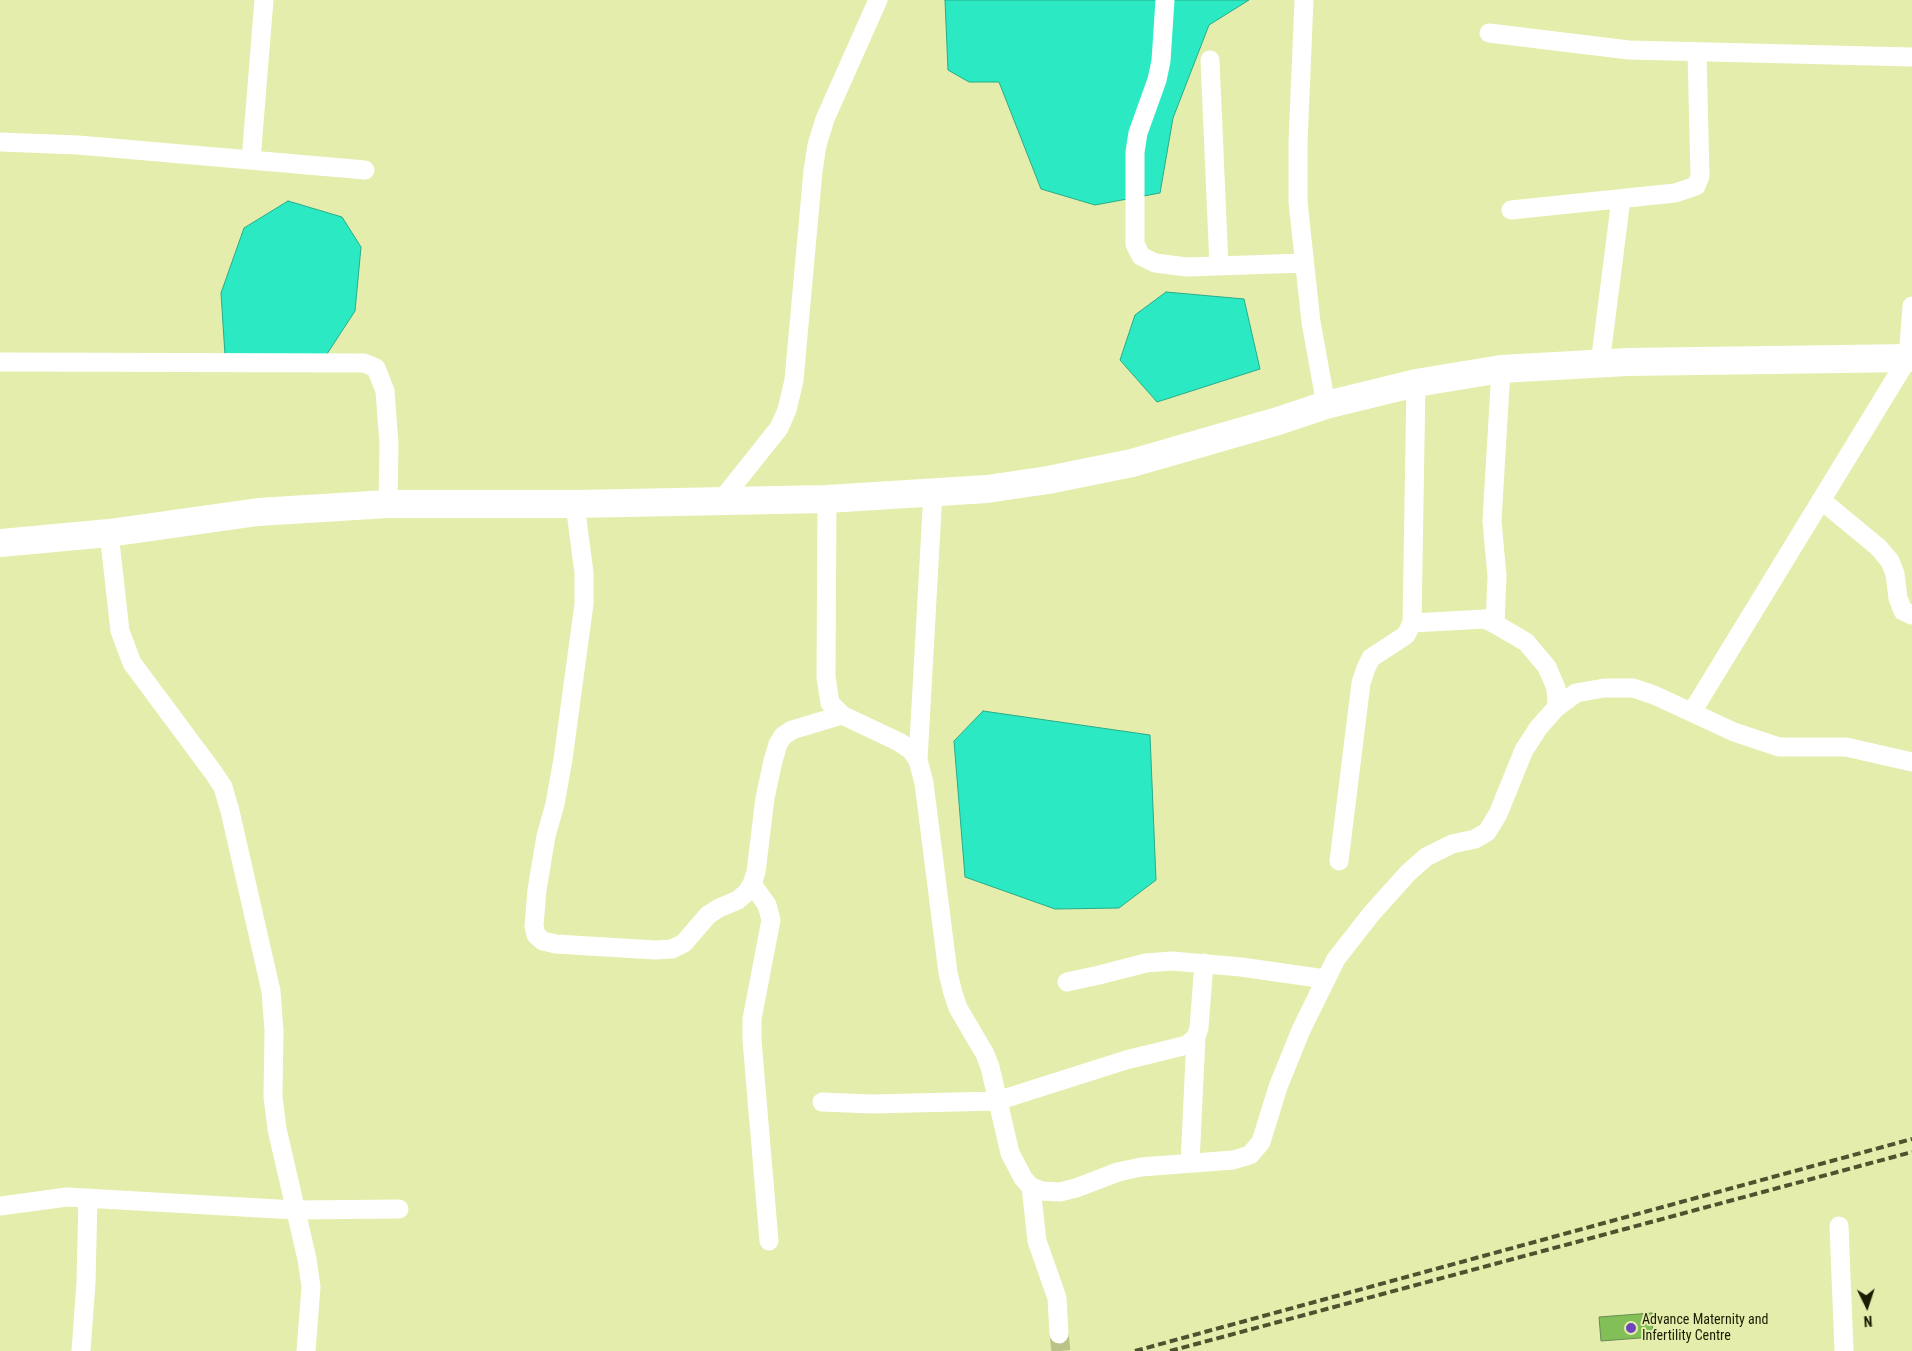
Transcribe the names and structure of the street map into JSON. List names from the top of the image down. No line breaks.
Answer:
{"places":["Advance Maternity and Infertility Centre"],"north":"bottom"}
